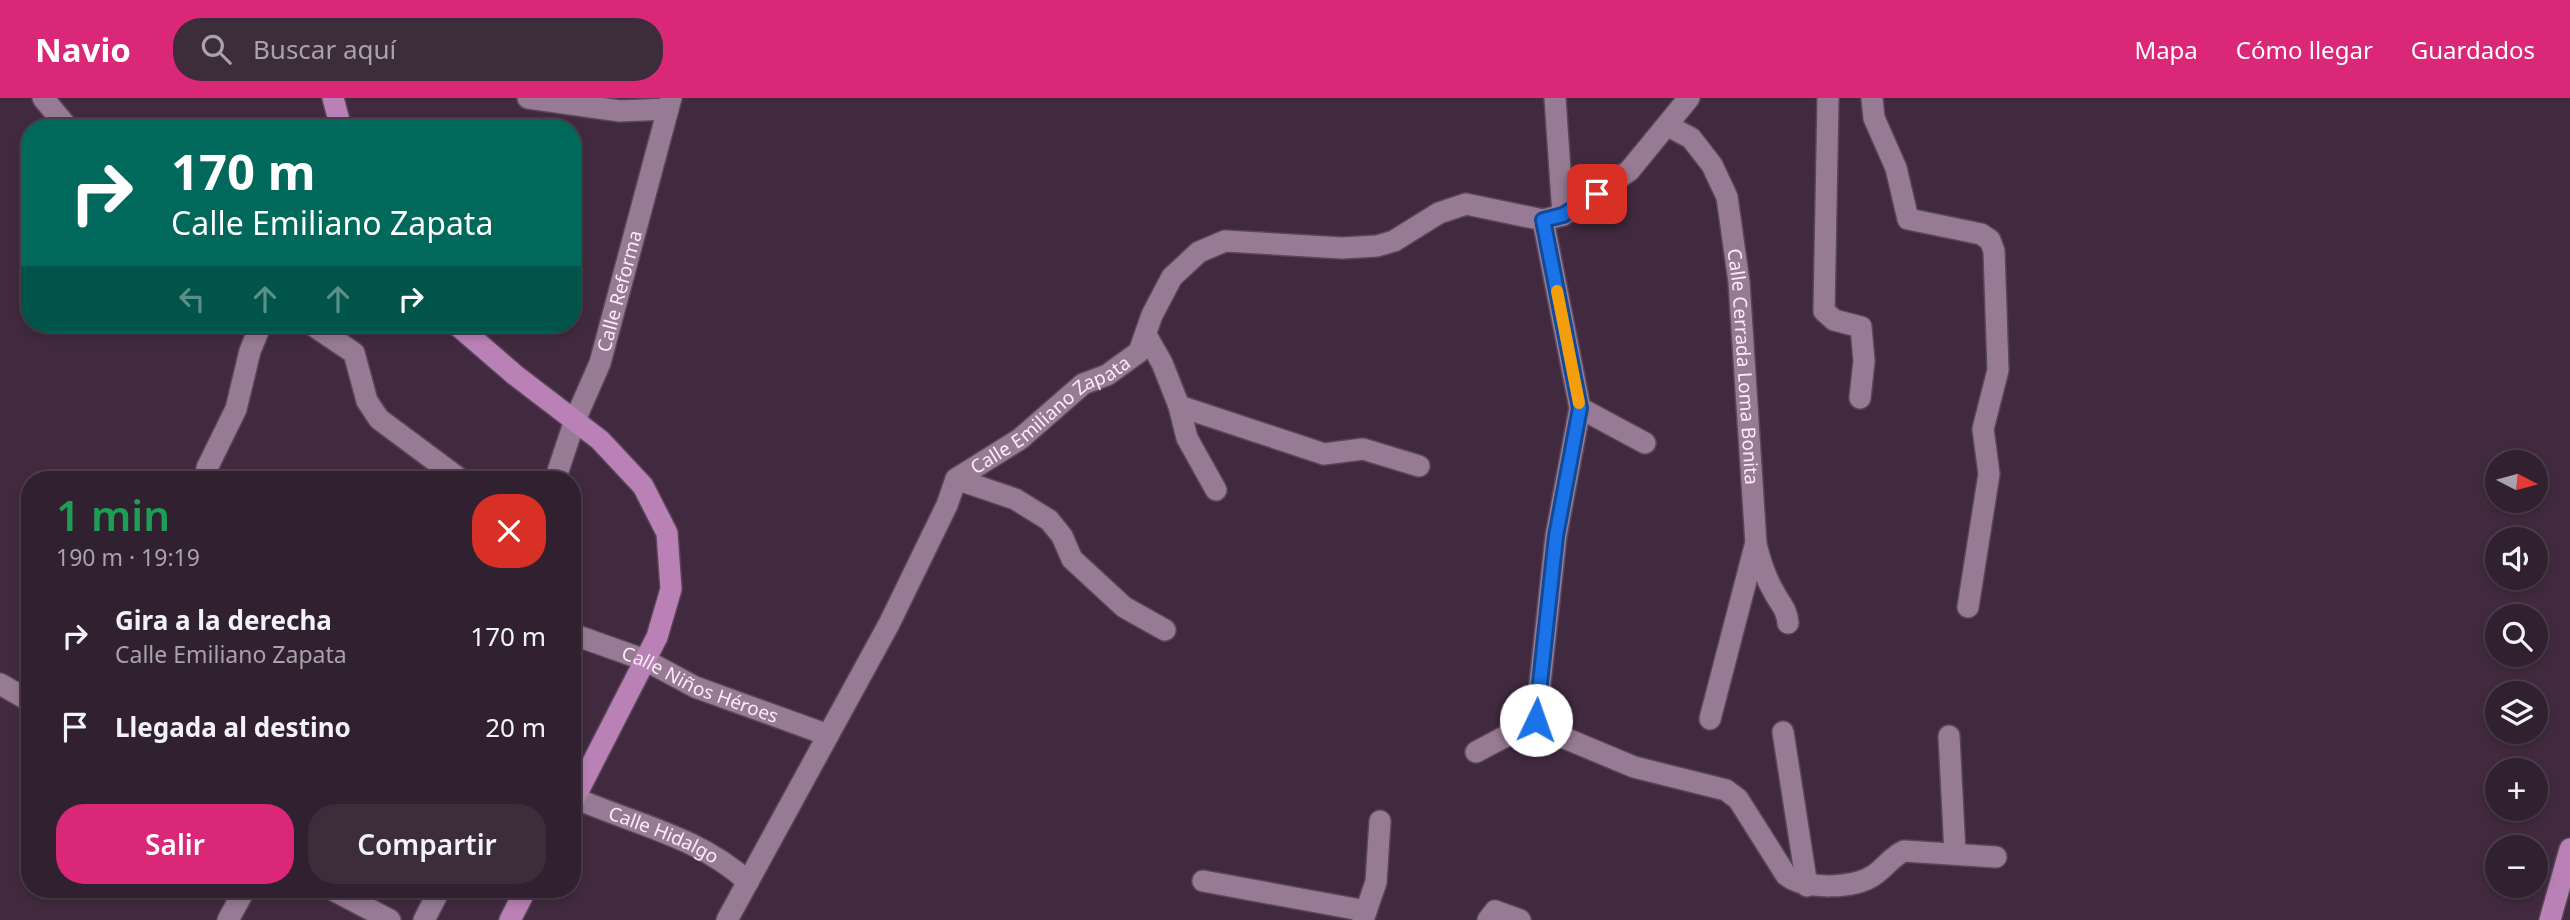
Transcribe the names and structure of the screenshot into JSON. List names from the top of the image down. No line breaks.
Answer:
{"streets":{"street":["Calle Reforma","Calle Cerrada Loma Bonita","Calle Emiliano Zapata","Calle Niños Héroes","Calle Hidalgo"]},"crossings":[["Calle Emiliano Zapata","Calle Niños Héroes"],["Calle Emiliano Zapata","Calle Hidalgo"]],"north":"right","page":{"header":"Navio","search":"Buscar aquí","nav":["Mapa","Cómo llegar","Guardados"],"turn":["170 m","Calle Emiliano Zapata"],"map_buttons":["+","−"],"heading":["1 min","190 m · 19:19"],"list":[{"name":"Gira a la derecha","note":"Calle Emiliano Zapata","value":"170 m"},{"name":"Llegada al destino","value":"20 m"}],"buttons":["Salir","Compartir"]}}
